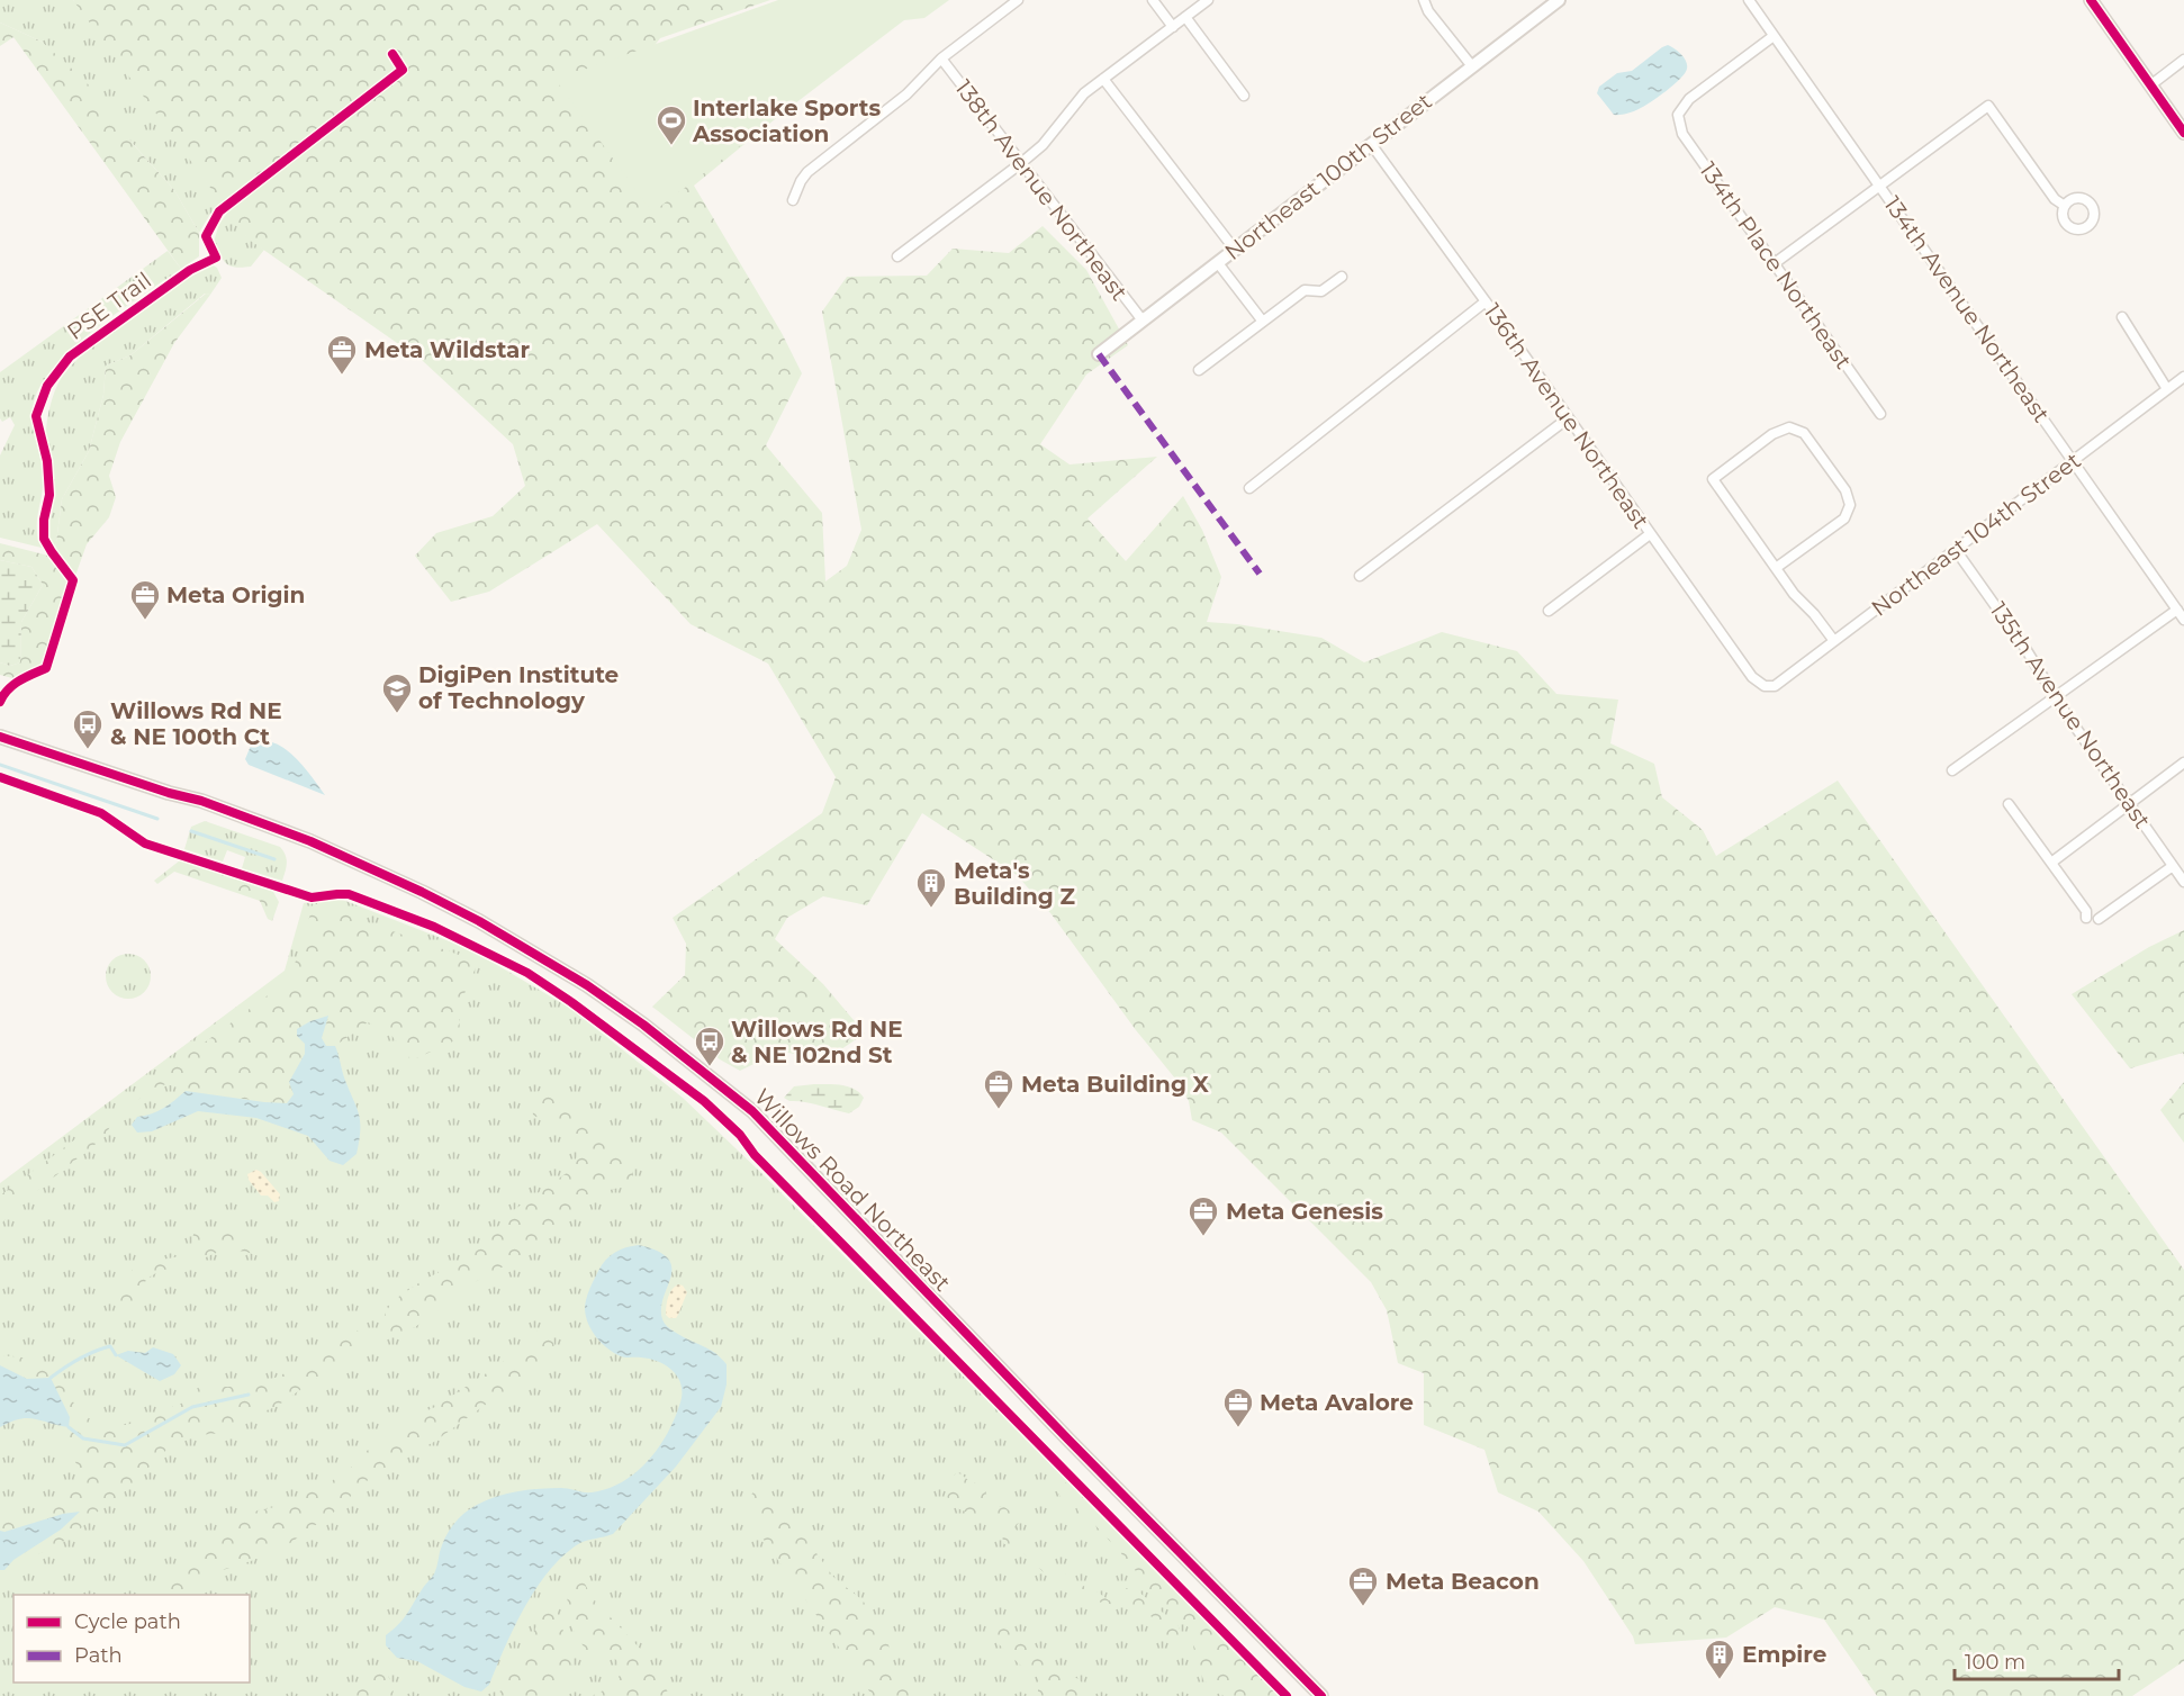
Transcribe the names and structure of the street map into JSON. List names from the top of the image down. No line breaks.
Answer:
{"streets":{"main road":["Northeast 100th Street","Willows Road Northeast"],"street":["138th Avenue Northeast","134th Place Northeast","134th Avenue Northeast","136th Avenue Northeast","Northeast 104th Street","135th Avenue Northeast"],"cycle path":["PSE Trail"]},"crossings":[["Northeast 100th Street","138th Avenue Northeast"],["Northeast 100th Street","136th Avenue Northeast"],["134th Place Northeast","134th Avenue Northeast"],["134th Avenue Northeast","Northeast 104th Street"],["136th Avenue Northeast","Northeast 104th Street"],["Northeast 104th Street","135th Avenue Northeast"]],"places":{"sports":["Interlake Sports Association"],"office":["Meta Wildstar","Meta Origin","Meta Building X","Meta Genesis","Meta Avalore","Meta Beacon"],"school or university":["DigiPen Institute of Technology"],"bus stop":["Willows Rd NE & NE 100th Ct","Willows Rd NE & NE 102nd St"],"building":["Meta's Building Z","Empire"]},"legend":["Cycle path","Path"],"scale_bar":"100 m"}
